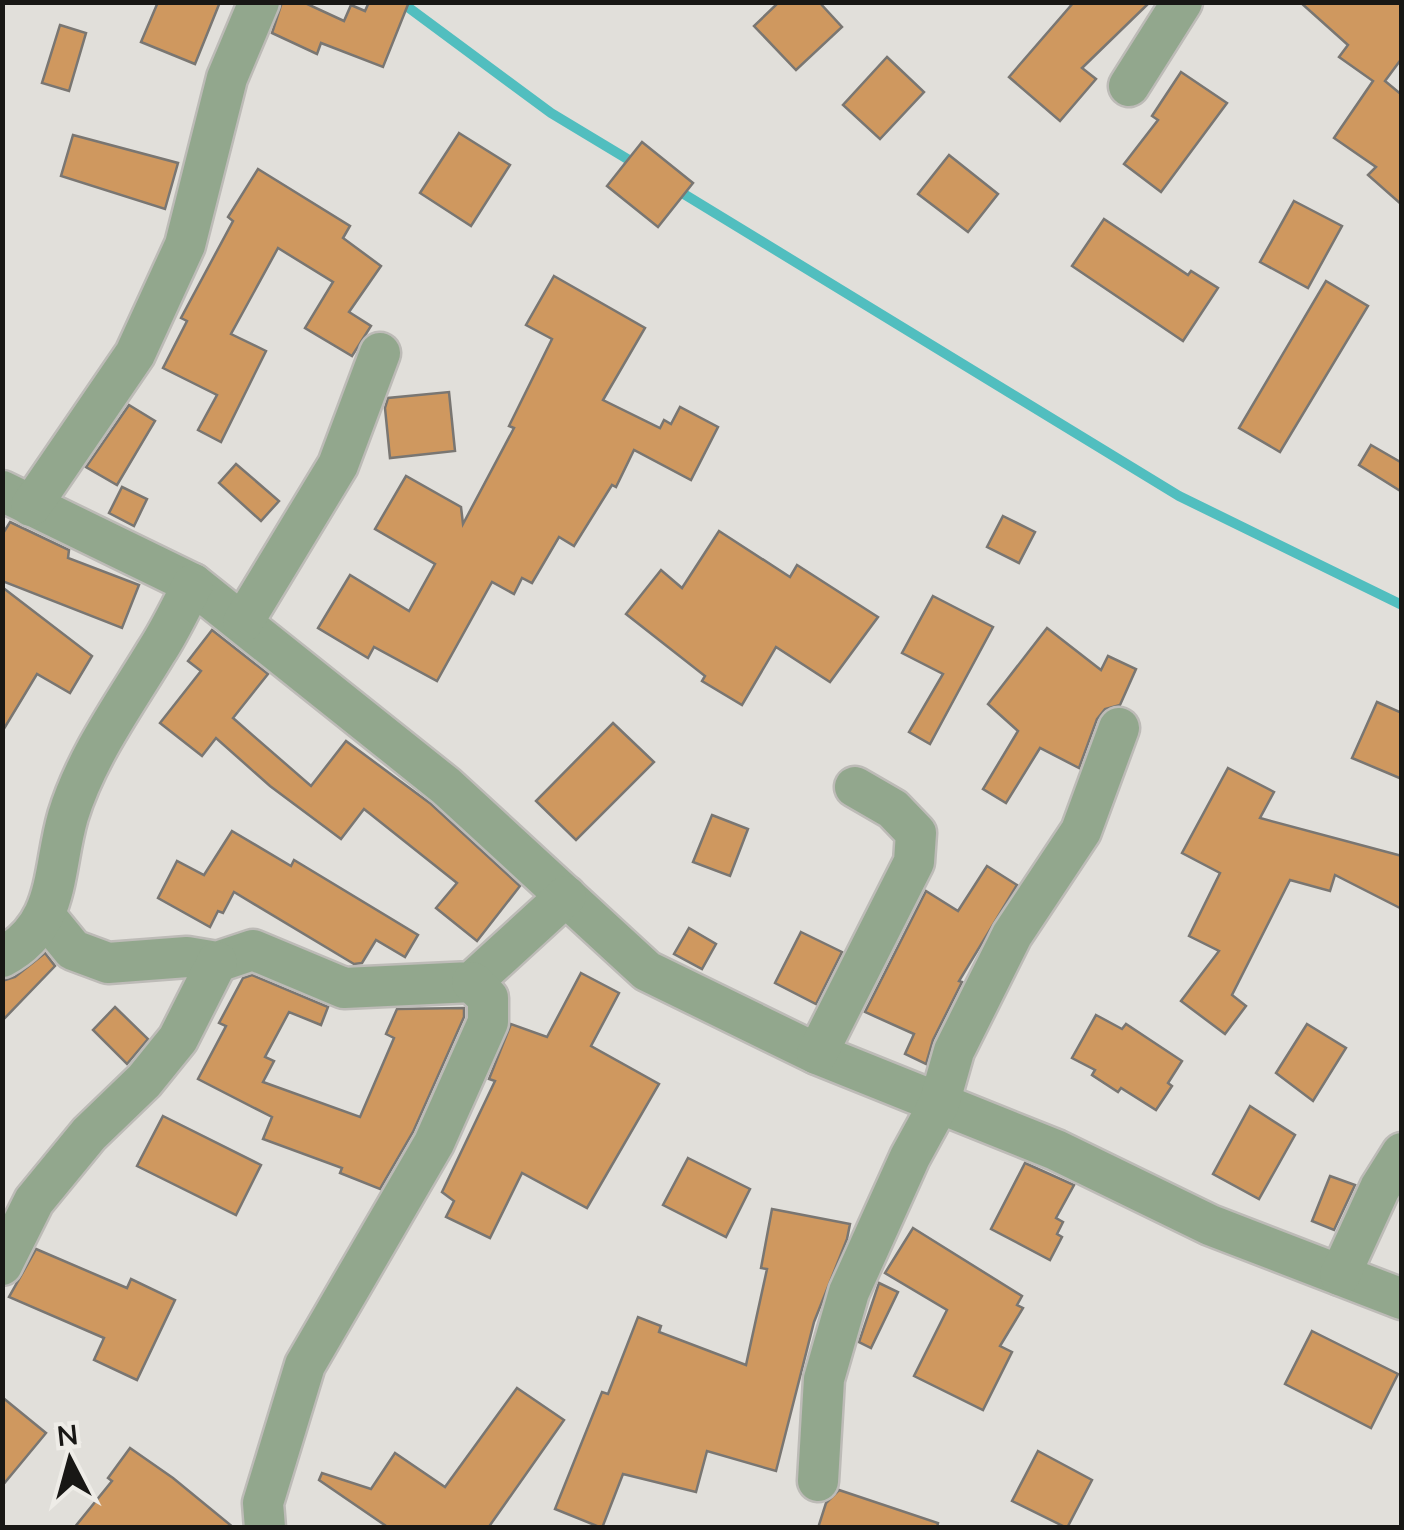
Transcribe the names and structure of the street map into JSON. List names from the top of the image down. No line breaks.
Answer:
{"north":"top"}
